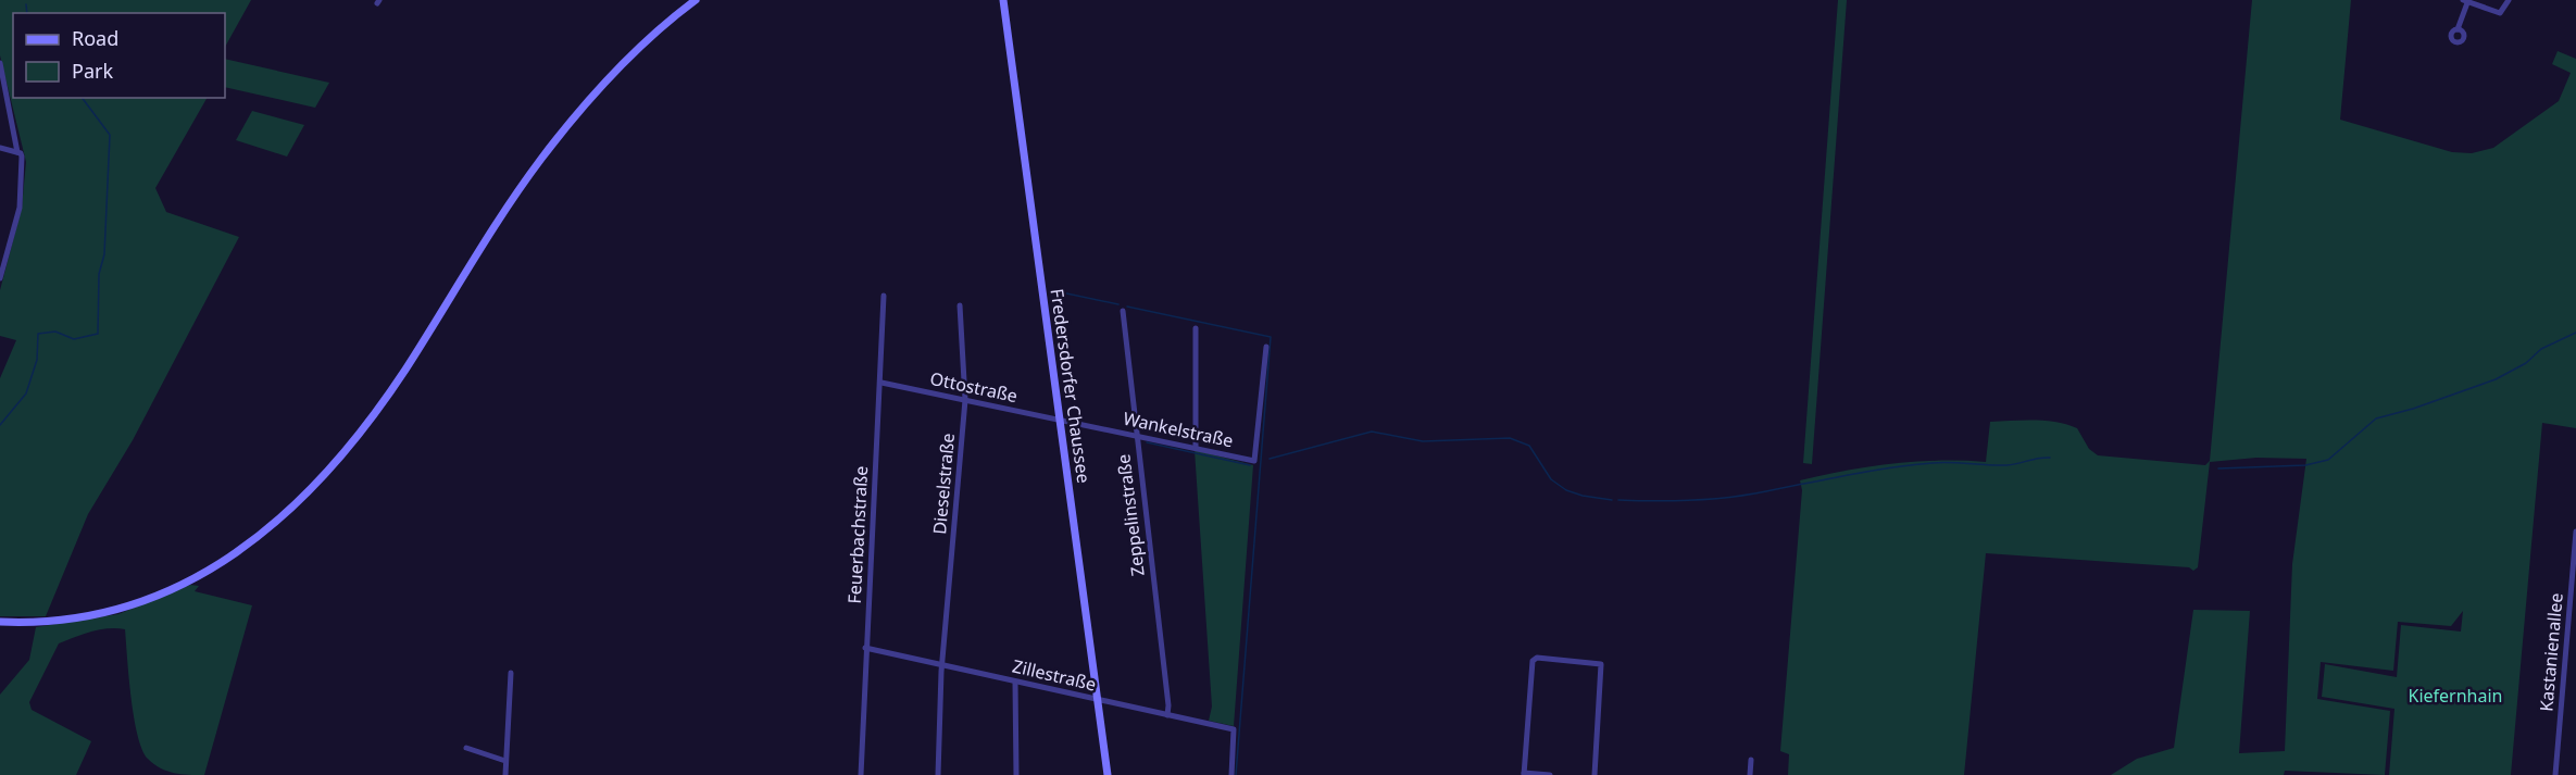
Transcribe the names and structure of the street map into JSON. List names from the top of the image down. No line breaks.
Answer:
{"streets":{"main road":["Fredersdorfer Chaussee"],"street":["Ottostraße","Wankelstraße","Dieselstraße","Zeppelinstraße","Feuerbachstraße","Kastanienallee","Zillestraße"]},"crossings":[["Fredersdorfer Chaussee","Ottostraße"],["Fredersdorfer Chaussee","Wankelstraße"],["Fredersdorfer Chaussee","Zillestraße"],["Ottostraße","Wankelstraße"],["Ottostraße","Dieselstraße"],["Ottostraße","Feuerbachstraße"],["Wankelstraße","Zeppelinstraße"],["Dieselstraße","Zillestraße"],["Zeppelinstraße","Zillestraße"],["Feuerbachstraße","Zillestraße"]],"parks":["Kiefernhain"],"legend":["Road","Park"]}
